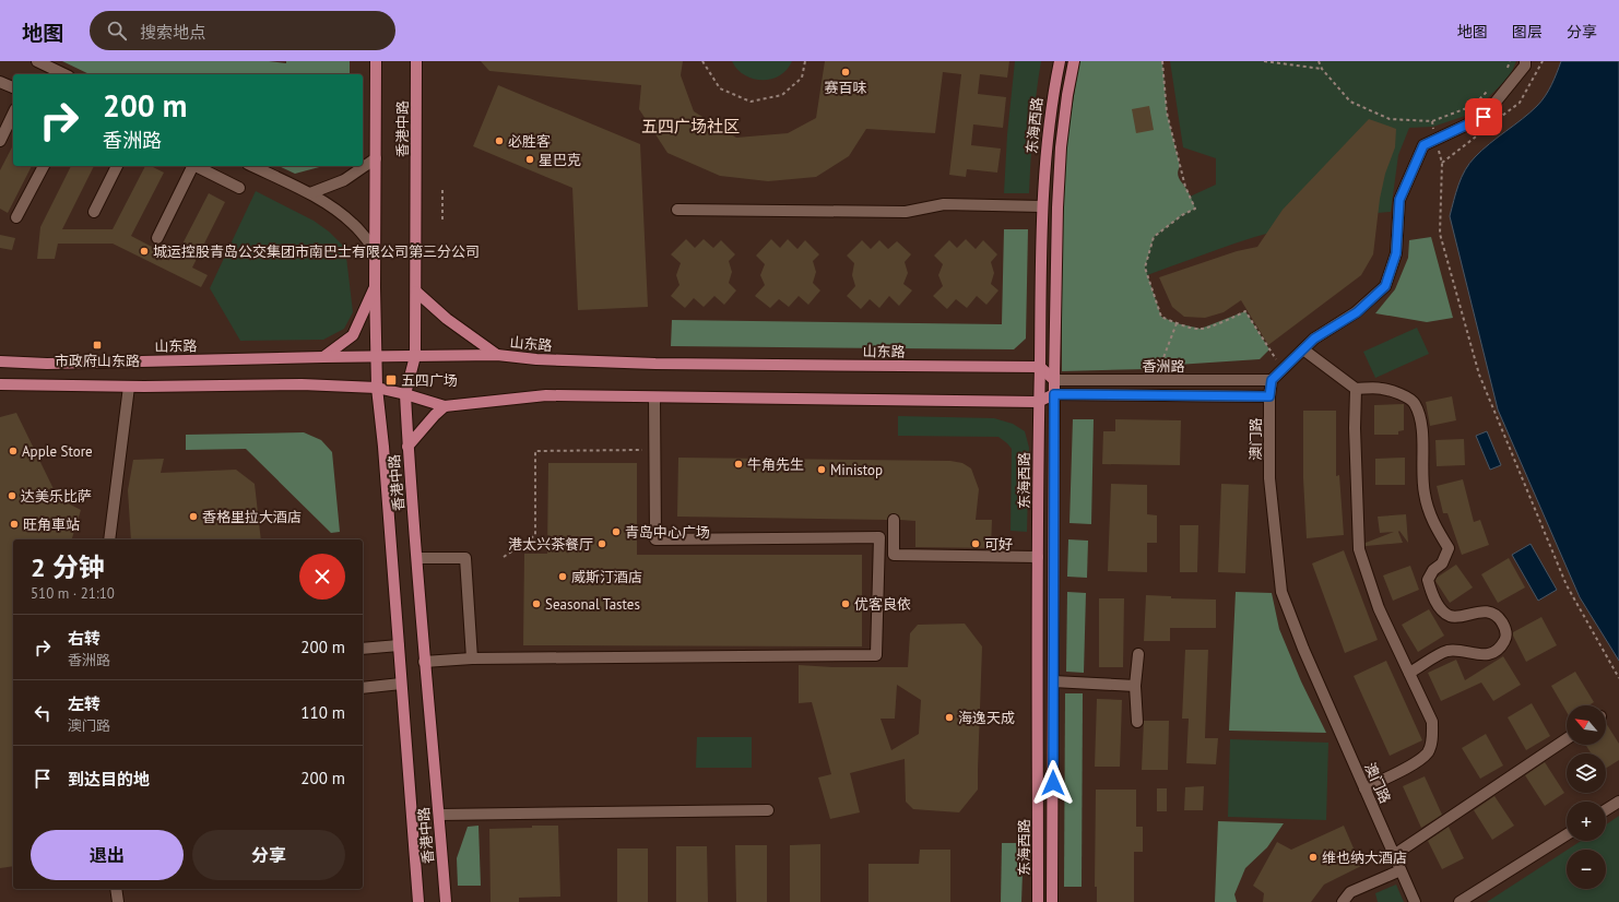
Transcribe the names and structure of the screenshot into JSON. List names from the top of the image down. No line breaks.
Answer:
{"streets":{"main road":["东海西路","香港中路","山东路"],"street":["香洲路","澳门路"]},"crossings":[["东海西路","山东路"],["东海西路","香洲路"],["香港中路","山东路"],["香洲路","澳门路"]],"districts":["五四广场社区"],"places":{"other":["赛百味","必胜客","星巴克","城运控股青岛公交集团市南巴士有限公司第三分公司","Apple Store","牛角先生","Ministop","达美乐比萨","香格里拉大酒店","旺角車站","青岛中心广场","港太兴茶餐厅","可好","威斯汀酒店","Seasonal Tastes","优客良依","海逸天成","维也纳大酒店"],"transit":["市政府山东路","五四广场"]},"north":"top left","page":{"header":"地图","search":"搜索地点","nav":["地图","图层","分享"],"turn":["200 m","香洲路"],"heading":["2 分钟","510 m · 21:10"],"list":[{"name":"右转","note":"香洲路","value":"200 m"},{"name":"左转","note":"澳门路","value":"110 m"},{"name":"到达目的地","value":"200 m"}],"map_buttons":["+","−"],"buttons":["退出","分享"]}}
